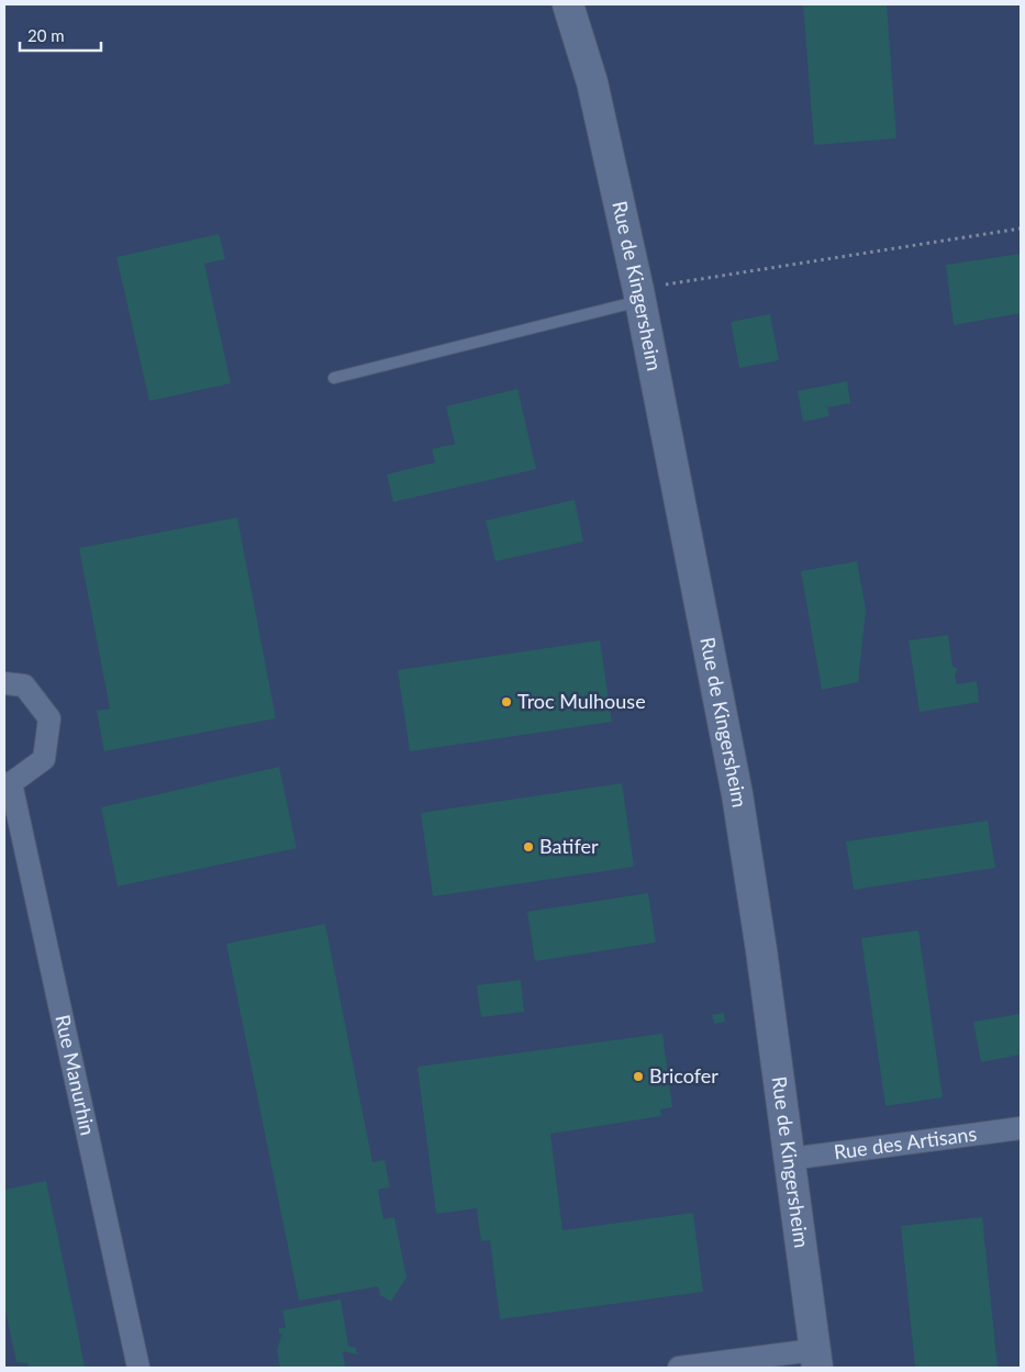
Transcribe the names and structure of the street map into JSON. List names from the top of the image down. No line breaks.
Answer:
{"streets":{"main road":["Rue de Kingersheim"],"street":["Rue Manurhin","Rue des Artisans"]},"crossings":[["Rue de Kingersheim","Rue des Artisans"]],"places":["Troc Mulhouse","Batifer","Bricofer"],"scale_bar":"20 m"}
